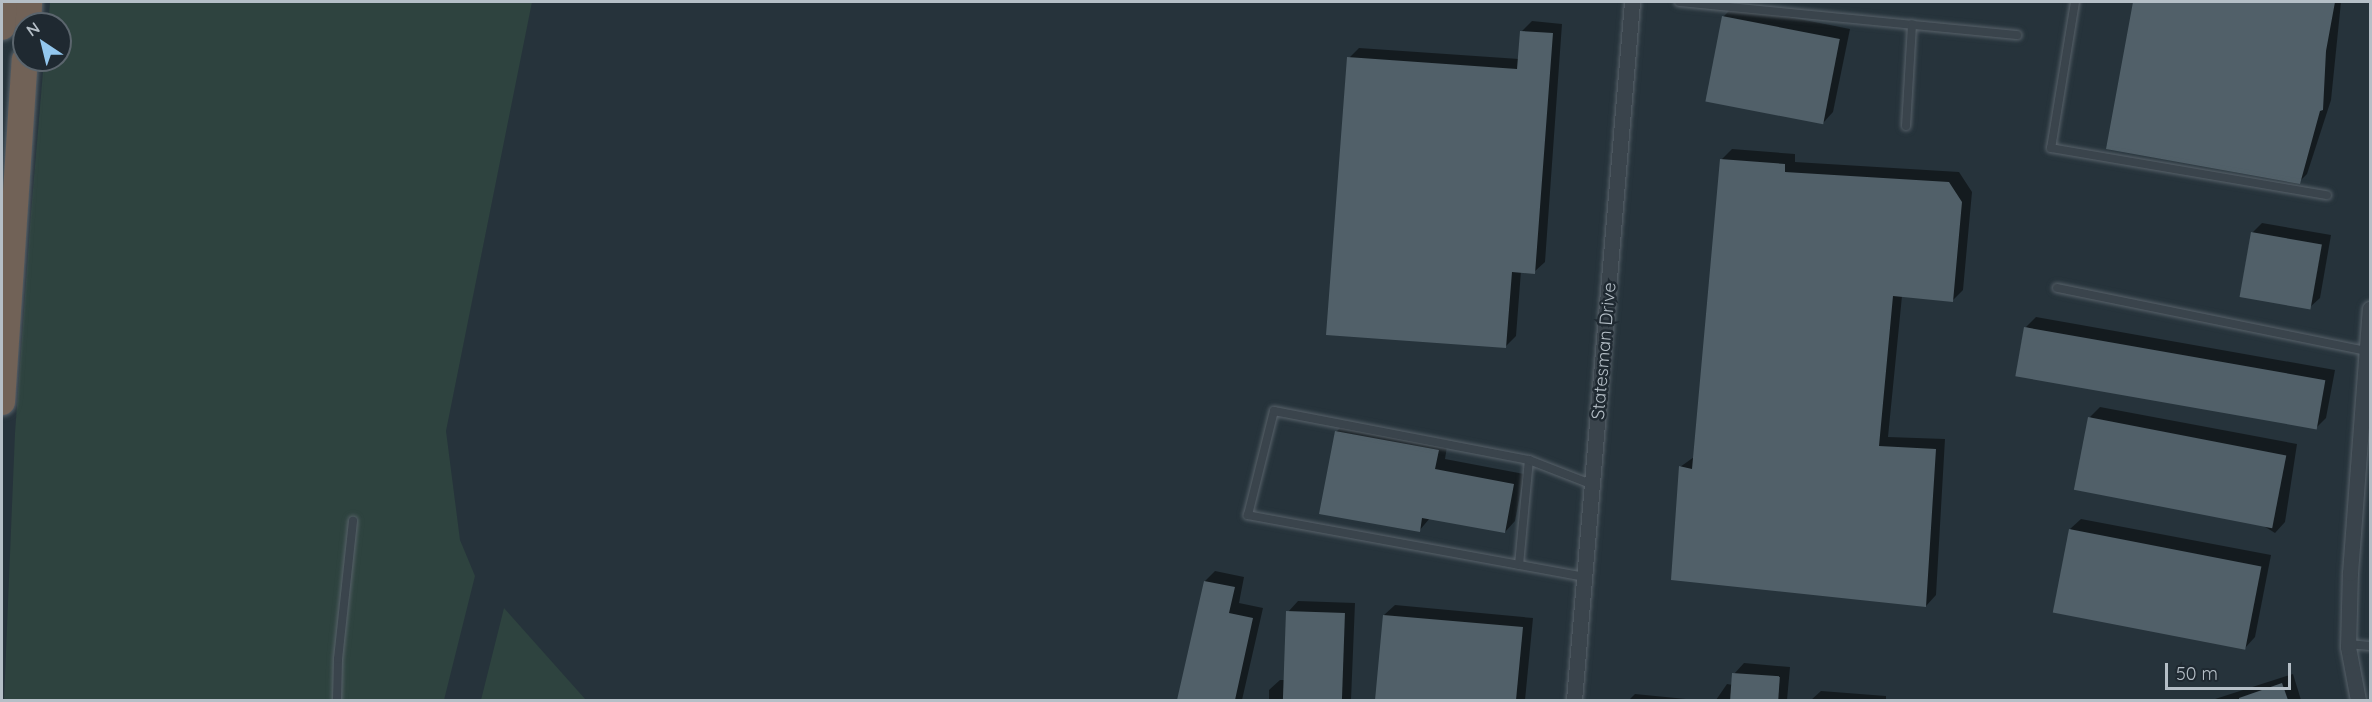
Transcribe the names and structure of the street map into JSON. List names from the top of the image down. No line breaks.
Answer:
{"streets":{"street":["Statesman Drive"]},"scale_bar":"50 m","north":"top left"}
